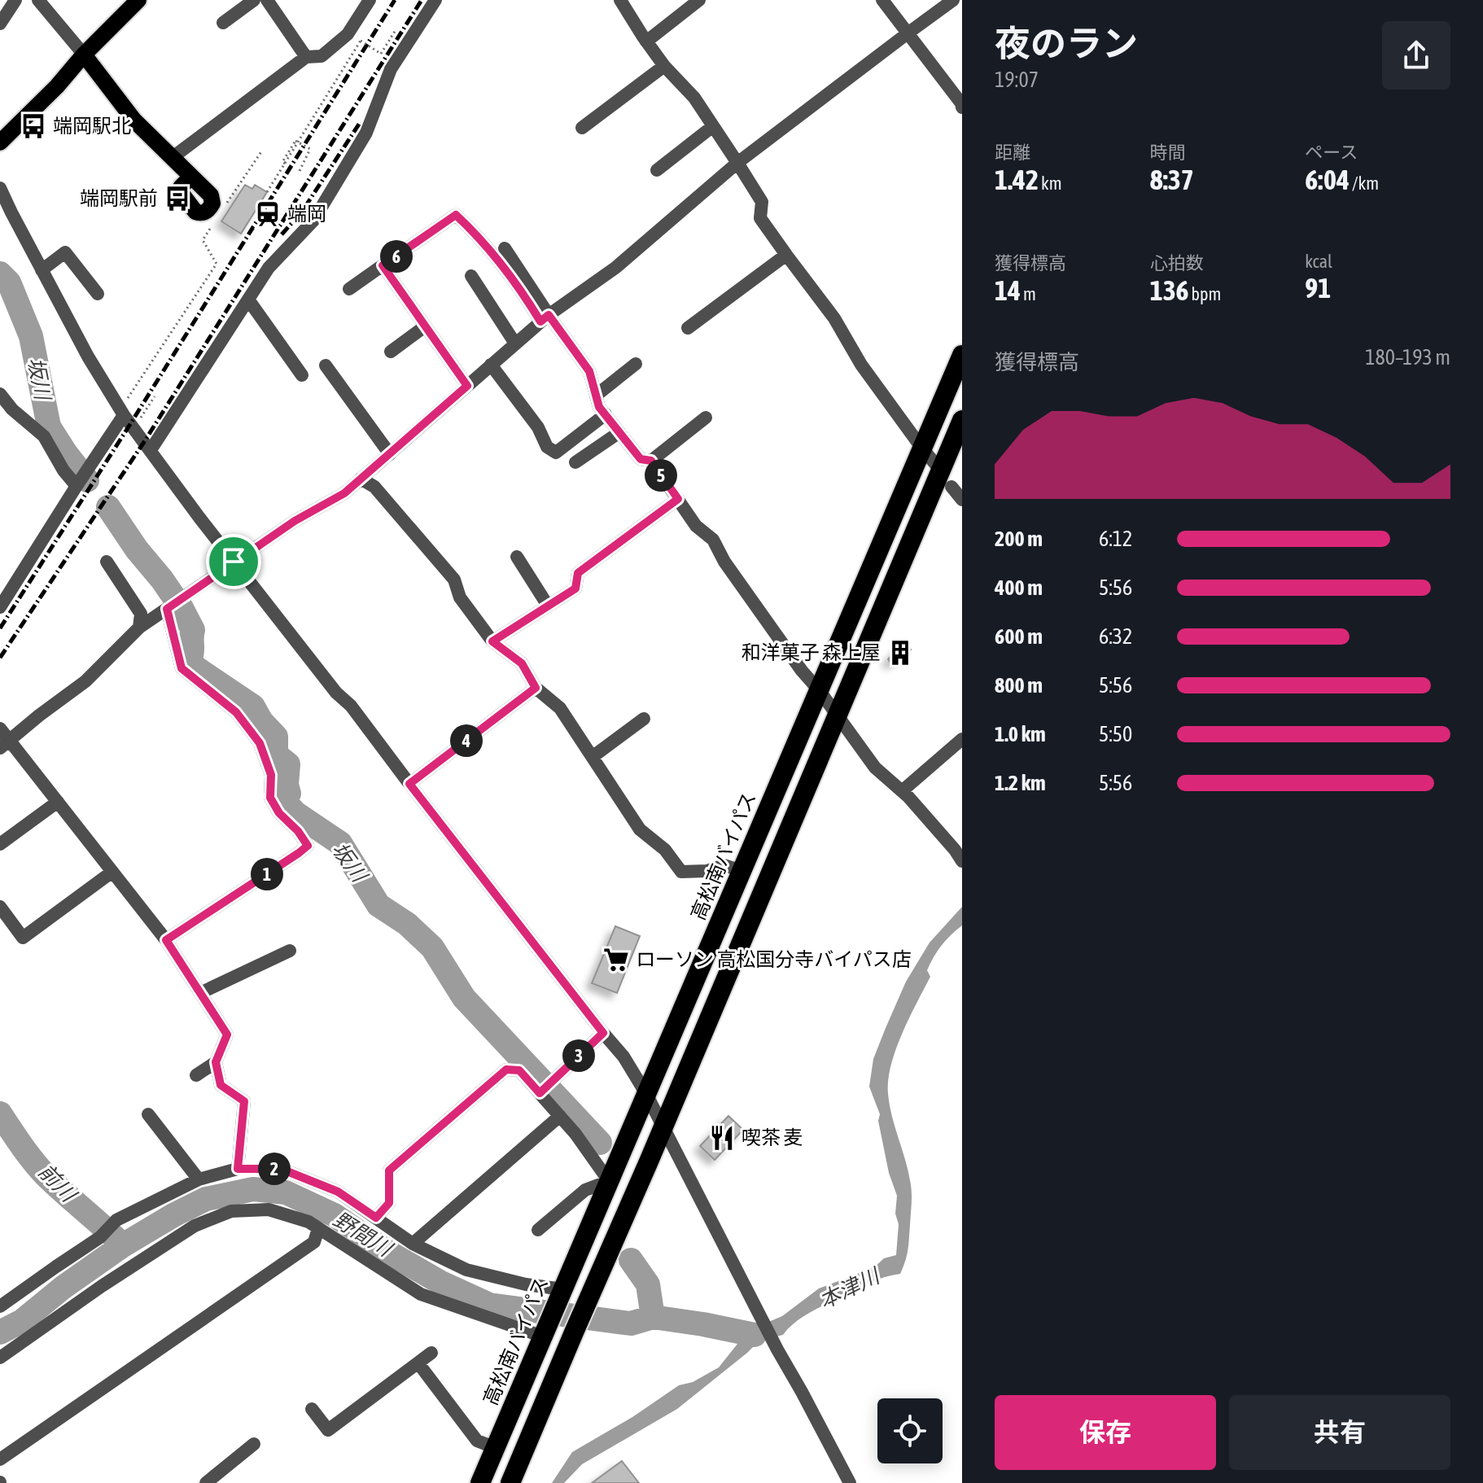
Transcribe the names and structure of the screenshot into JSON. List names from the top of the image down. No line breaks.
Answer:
{"streets":{"highway":["高松南バイパス"]},"water":["坂川","前川","野間川","本津川"],"places":{"bus stop":["端岡駅北","端岡駅前"],"station":["端岡"],"building":["和洋菓子 森上屋"],"supermarket":["ローソン 高松国分寺バイパス店"],"restaurant":["喫茶 麦"]},"page":{"heading":["夜のラン","19:07"],"stats":[["距離","1.42 km"],["時間","8:37"],["ペース","6:04 /km"],["獲得標高","14 m"],["心拍数","136 bpm"],["kcal","91"]],"pins":["6","5","4","1","3","2"],"chart":["獲得標高","180–193 m"],"list":[{"name":"200 m","note":"6:12"},{"name":"400 m","note":"5:56"},{"name":"600 m","note":"6:32"},{"name":"800 m","note":"5:56"},{"name":"1.0 km","note":"5:50"},{"name":"1.2 km","note":"5:56"}],"buttons":["保存","共有"]}}
